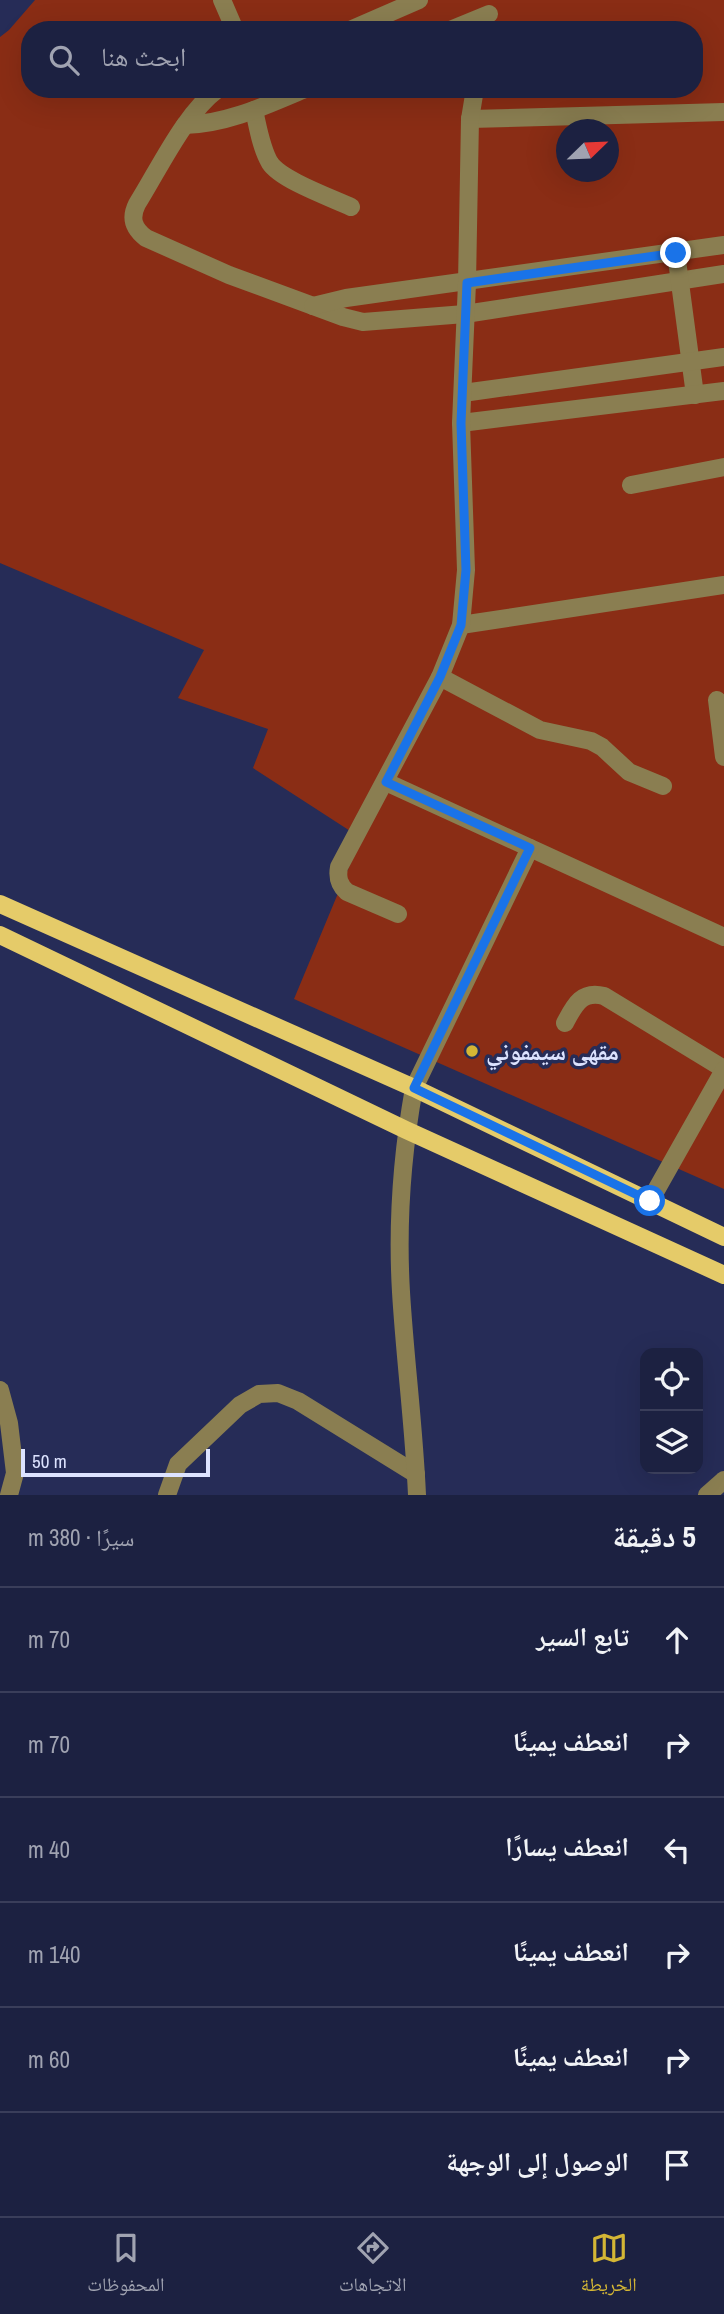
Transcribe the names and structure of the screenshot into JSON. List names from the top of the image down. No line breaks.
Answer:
{"places":["مقهى سيمفوني"],"scale_bar":"50 m","north":"top right","page":{"search":"ابحث هنا","scale":"50 m","heading":["5 دقيقة","سيرًا · 380 m"],"list":[["تابع السير","70 m"],["انعطف يمينًا","70 m"],["انعطف يسارًا","40 m"],["انعطف يمينًا","140 m"],["انعطف يمينًا","60 m"],"الوصول إلى الوجهة"],"nav":["الخريطة","الاتجاهات","المحفوظات"]}}
